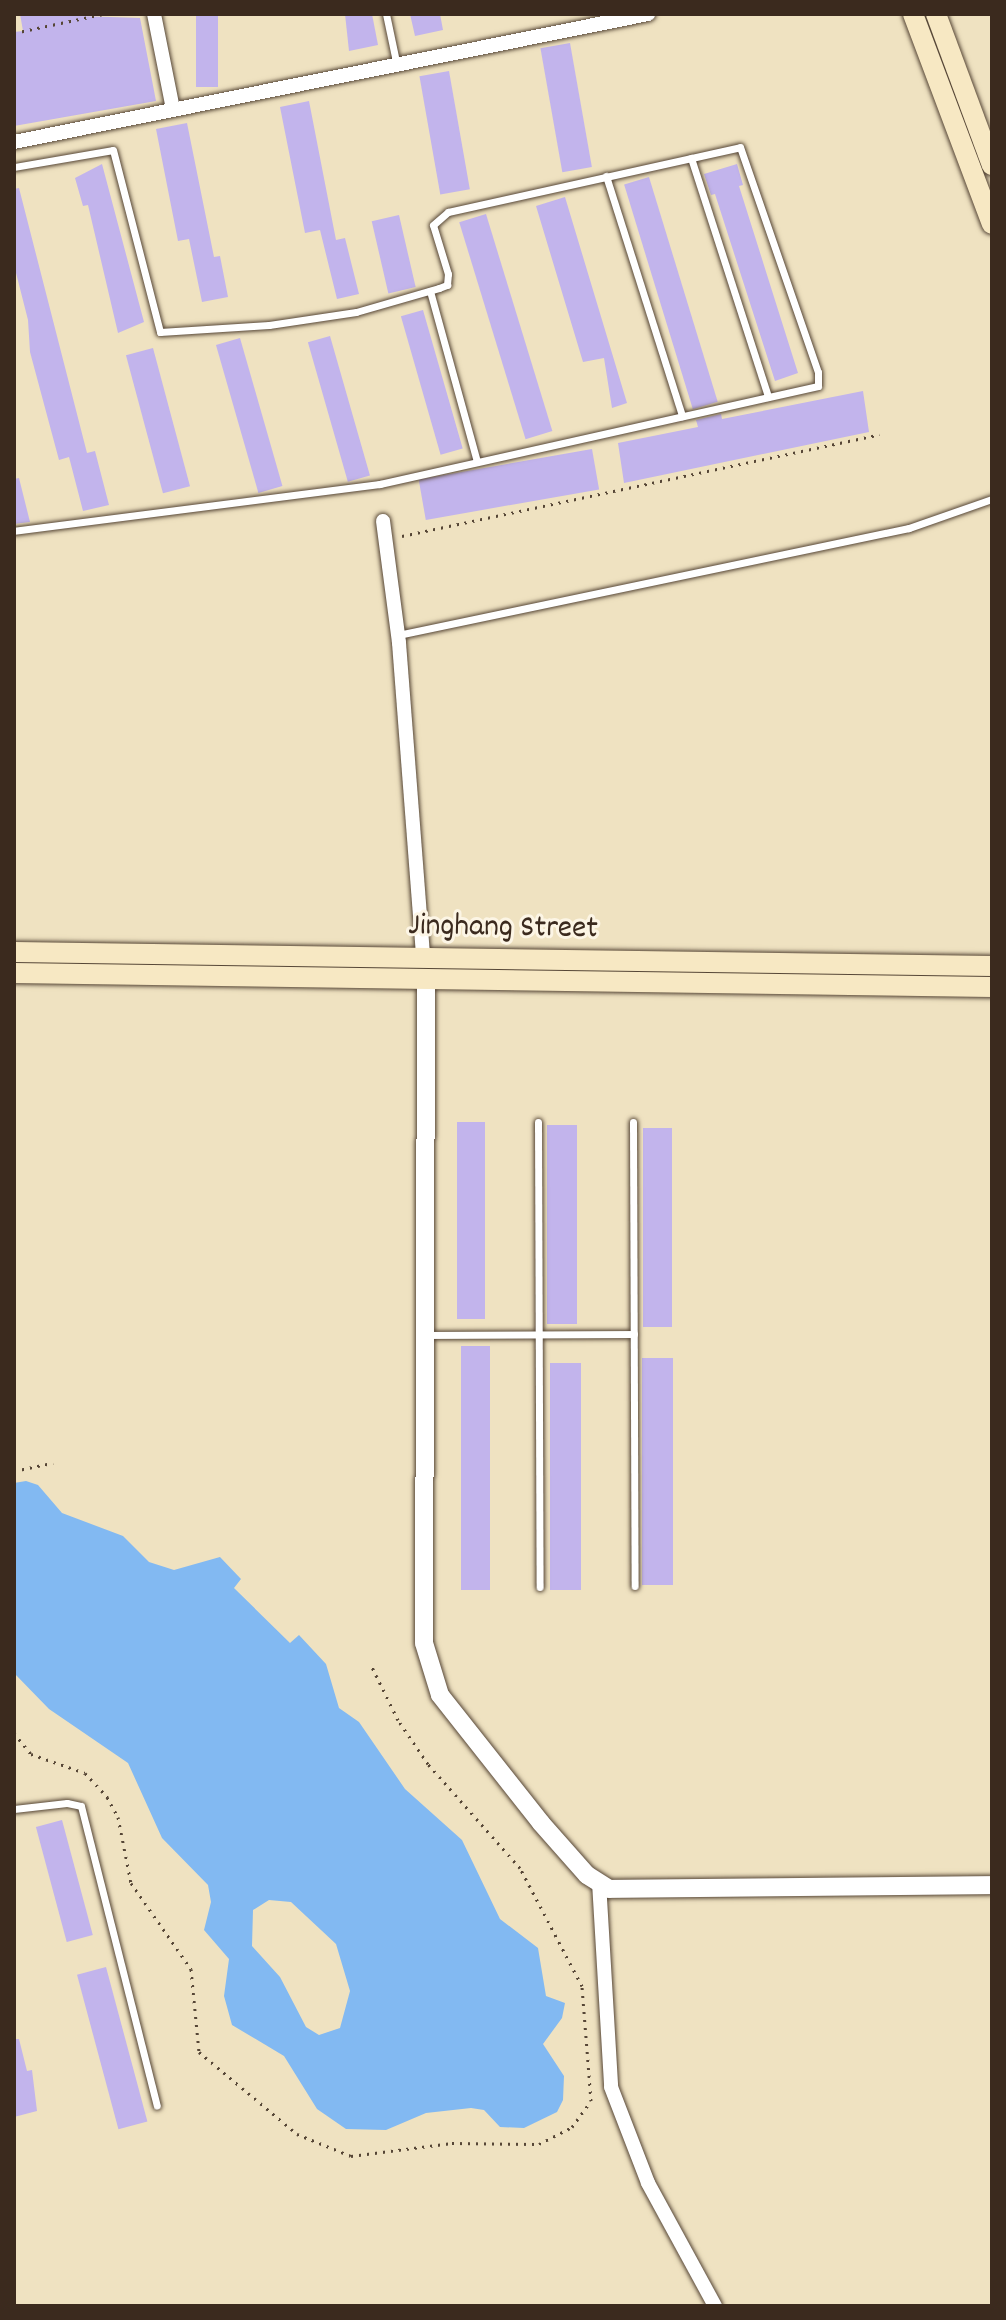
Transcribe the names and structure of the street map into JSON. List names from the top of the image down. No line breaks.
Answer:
{"streets":{"main road":["Jinghang Street"]}}
